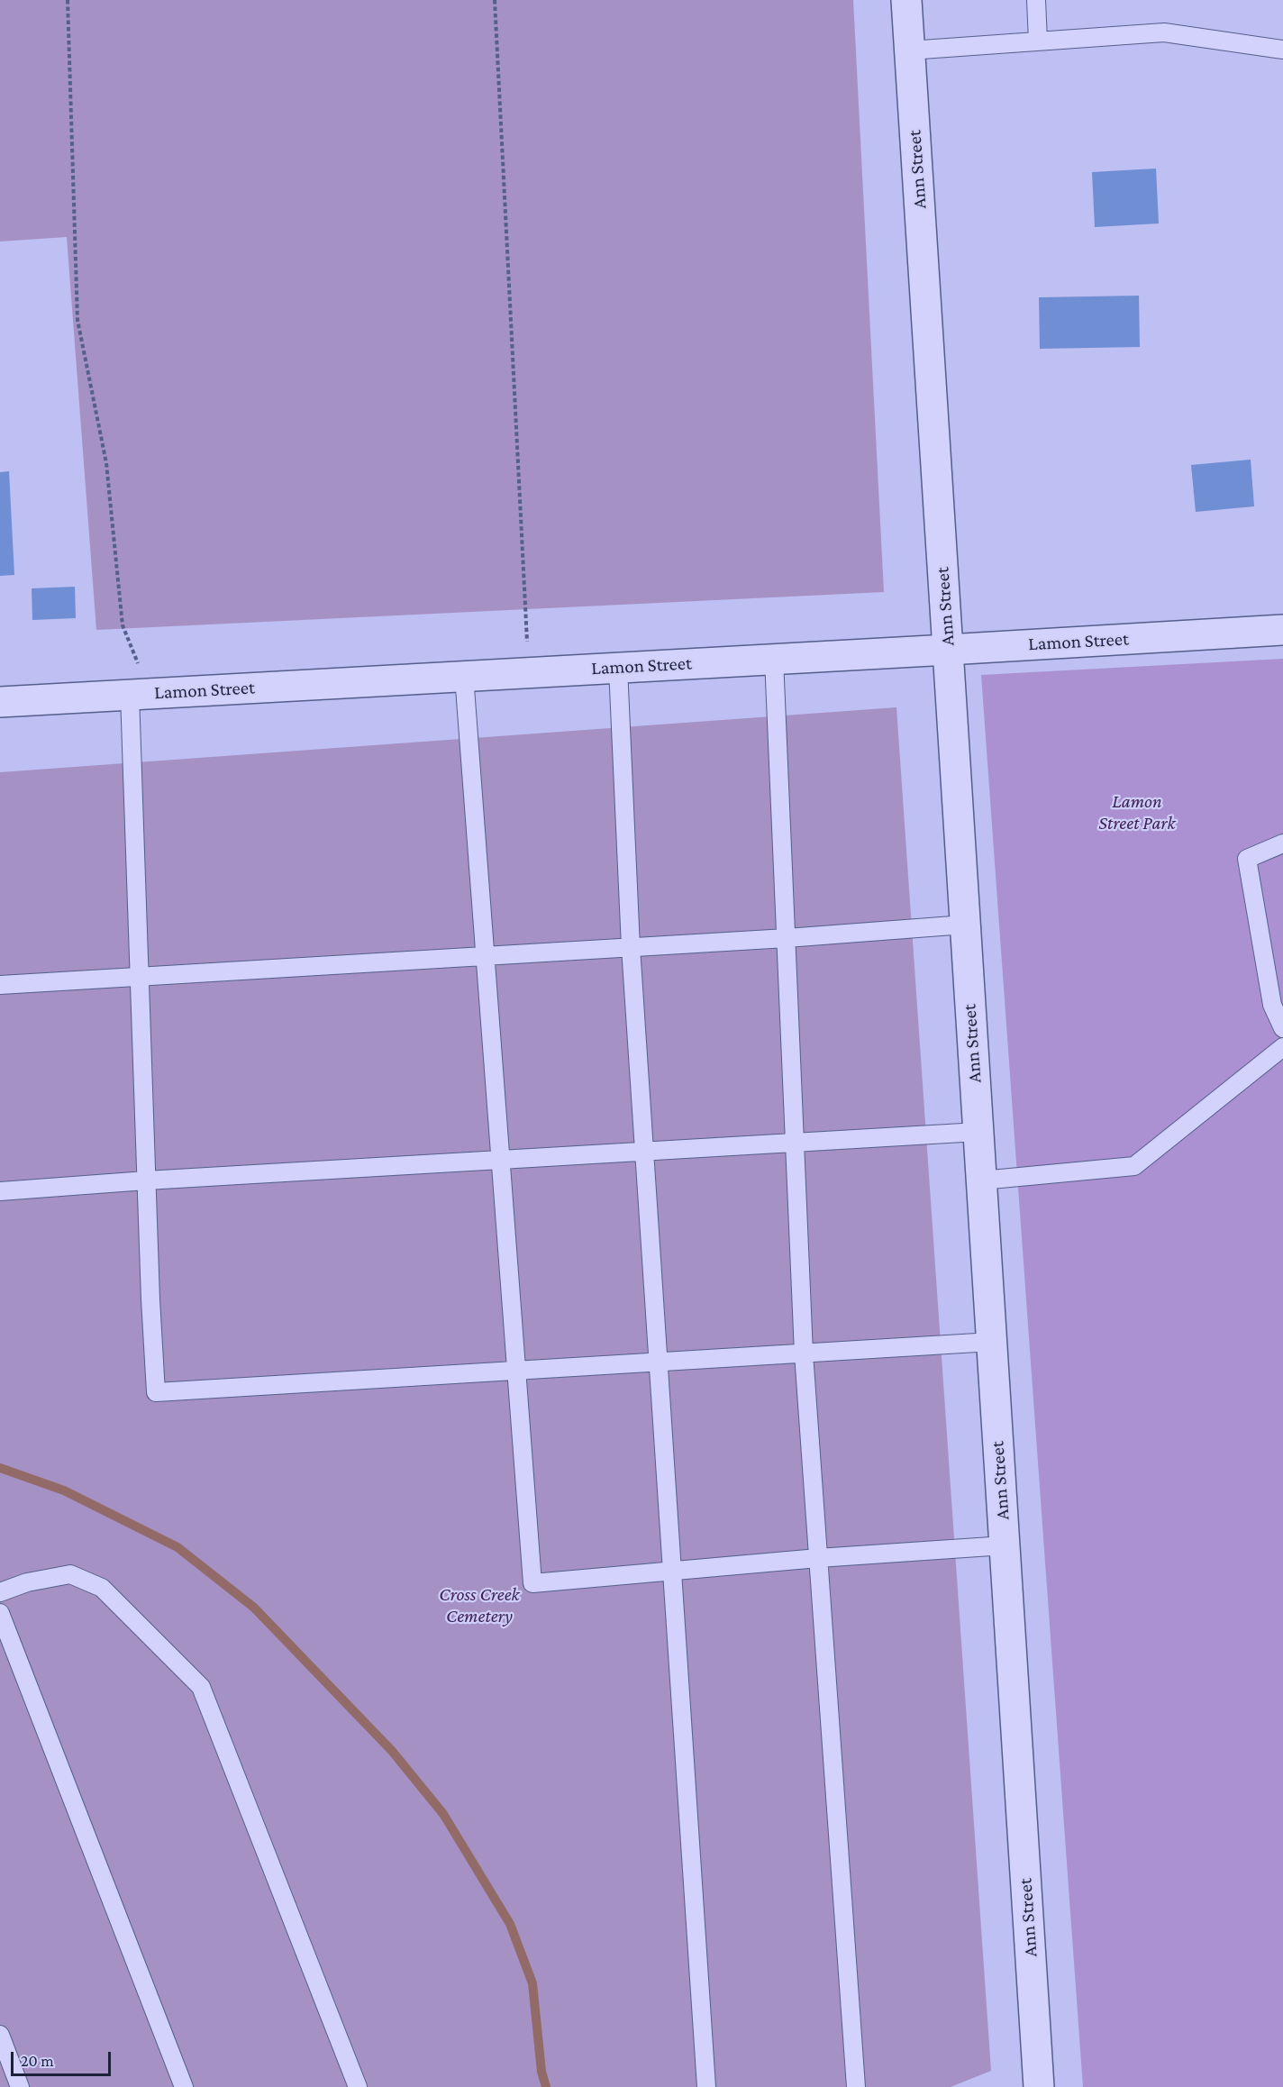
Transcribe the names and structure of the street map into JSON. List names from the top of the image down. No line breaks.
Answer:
{"streets":{"street":["Ann Street","Lamon Street"]},"crossings":[["Ann Street","Lamon Street"]],"parks":["Lamon Street Park","Cross Creek Cemetery"],"scale_bar":"20 m"}
